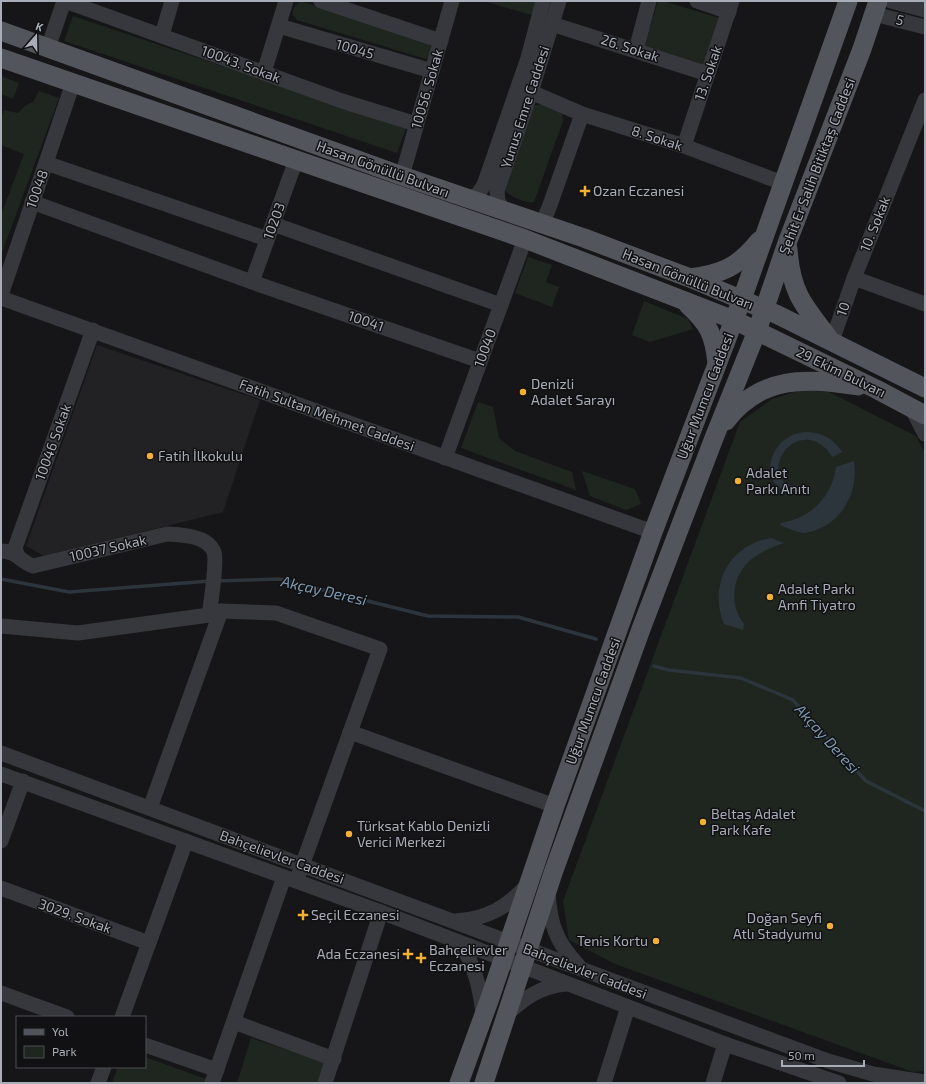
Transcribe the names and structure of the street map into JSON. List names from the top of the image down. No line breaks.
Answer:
{"streets":{"main road":["Şehit Er Salih Bitiktaş Caddesi","Hasan Gönüllü Bulvarı","29 Ekim Bulvarı","Uğur Mumcu Caddesi"],"street":["5","26. Sokak","10045","10043. Sokak","13. Sokak","10056. Sokak","Yunus Emre Caddesi","8. Sokak","10048","10203","10. Sokak","10","10041","10040","Fatih Sultan Mehmet Caddesi","10046 Sokak","10037 Sokak","Bahçelievler Caddesi","3029. Sokak"]},"crossings":[["5","Şehit Er Salih Bitiktaş Caddesi"],["26. Sokak","13. Sokak"],["26. Sokak","Yunus Emre Caddesi"],["10045","10056. Sokak"],["10043. Sokak","10056. Sokak"],["13. Sokak","8. Sokak"],["10056. Sokak","Hasan Gönüllü Bulvarı"],["Yunus Emre Caddesi","8. Sokak"],["Yunus Emre Caddesi","Hasan Gönüllü Bulvarı"],["8. Sokak","Şehit Er Salih Bitiktaş Caddesi"],["Şehit Er Salih Bitiktaş Caddesi","Hasan Gönüllü Bulvarı"],["Şehit Er Salih Bitiktaş Caddesi","29 Ekim Bulvarı"],["Şehit Er Salih Bitiktaş Caddesi","Uğur Mumcu Caddesi"],["Hasan Gönüllü Bulvarı","10048"],["Hasan Gönüllü Bulvarı","10203"],["Hasan Gönüllü Bulvarı","10040"],["Hasan Gönüllü Bulvarı","29 Ekim Bulvarı"],["Hasan Gönüllü Bulvarı","Uğur Mumcu Caddesi"],["10048","10041"],["10048","Fatih Sultan Mehmet Caddesi"],["10203","10041"],["10. Sokak","10"],["10","29 Ekim Bulvarı"],["10041","10040"],["10040","Fatih Sultan Mehmet Caddesi"],["29 Ekim Bulvarı","Uğur Mumcu Caddesi"],["Uğur Mumcu Caddesi","Fatih Sultan Mehmet Caddesi"],["Uğur Mumcu Caddesi","Bahçelievler Caddesi"],["Fatih Sultan Mehmet Caddesi","10046 Sokak"],["10046 Sokak","10037 Sokak"]],"water":["Akçay Deresi"],"places":{"health":["Ozan Eczanesi","Seçil Eczanesi","Ada Eczanesi","Bahçelievler Eczanesi"],"other":["Denizli Adalet Sarayı","Fatih İlkokulu","Adalet Parkı Anıtı","Adalet Parkı Amfi Tiyatro","Beltaş Adalet Park Kafe","Türksat Kablo Denizli Verici Merkezi","Doğan Seyfi Atlı Stadyumu","Tenis Kortu"]},"legend":["Yol","Park"],"scale_bar":"50 m","north":"top"}
